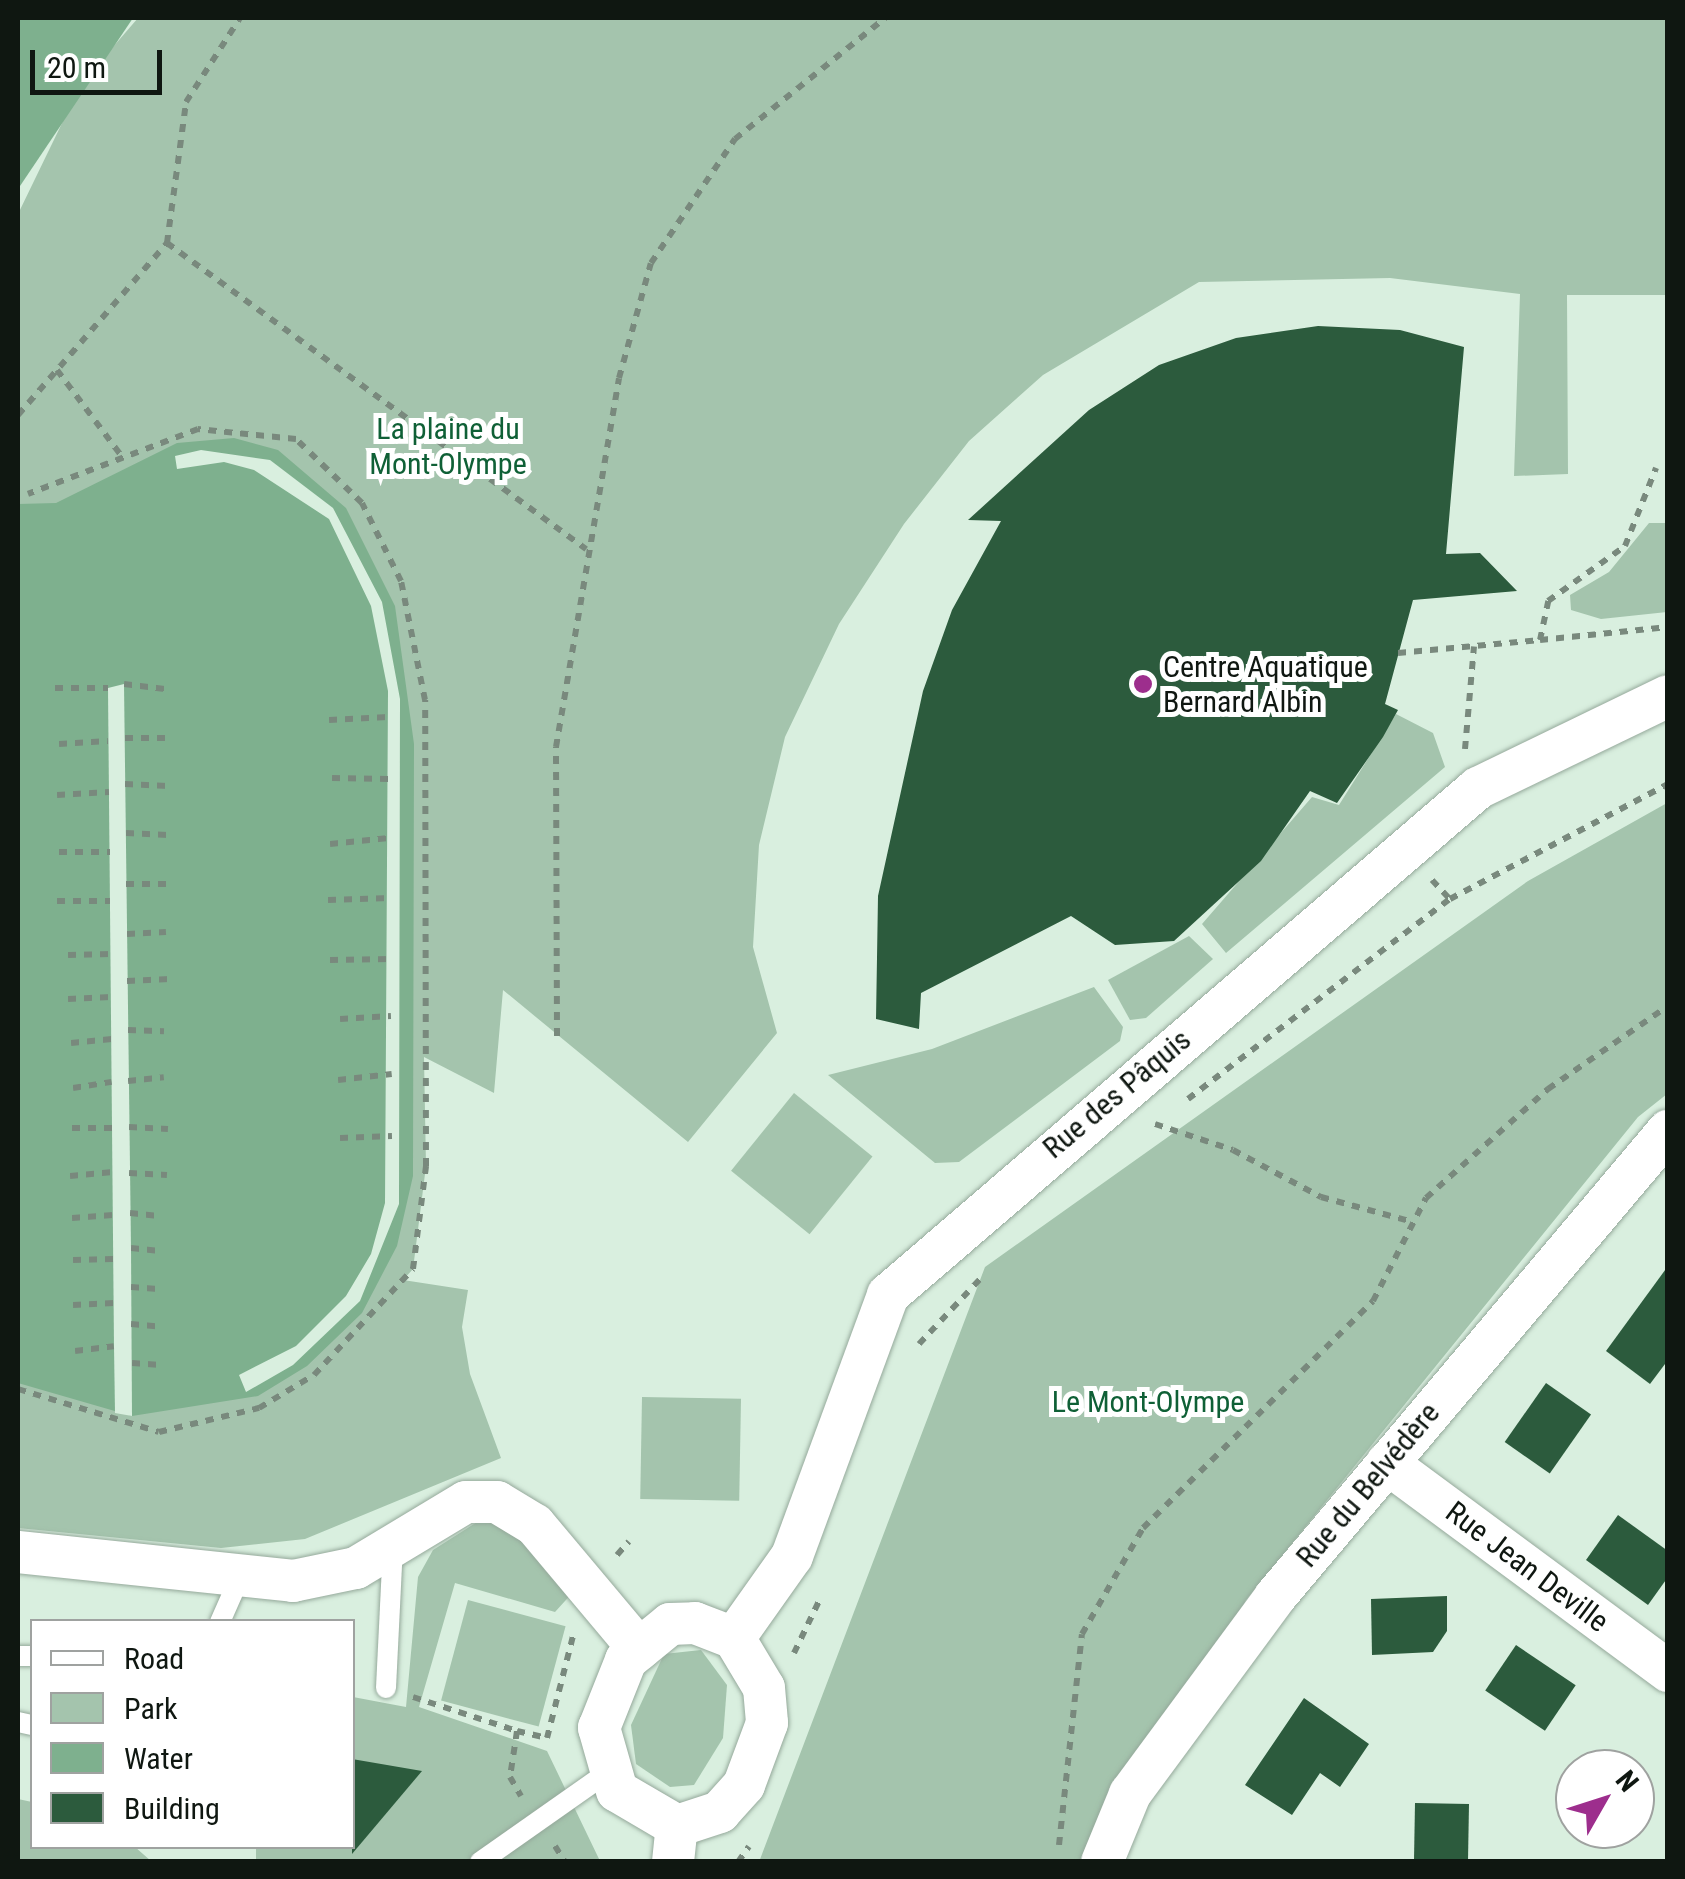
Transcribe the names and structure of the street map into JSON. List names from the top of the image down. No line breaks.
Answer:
{"streets":{"street":["Rue des Pâquis","Rue du Belvédère","Rue Jean Deville"]},"crossings":[["Rue du Belvédère","Rue Jean Deville"]],"parks":["La plaine du Mont-Olympe","Le Mont-Olympe"],"places":["Centre Aquatique Bernard Albin"],"legend":["Road","Park","Water","Building"],"scale_bar":"20 m","north":"top right"}
